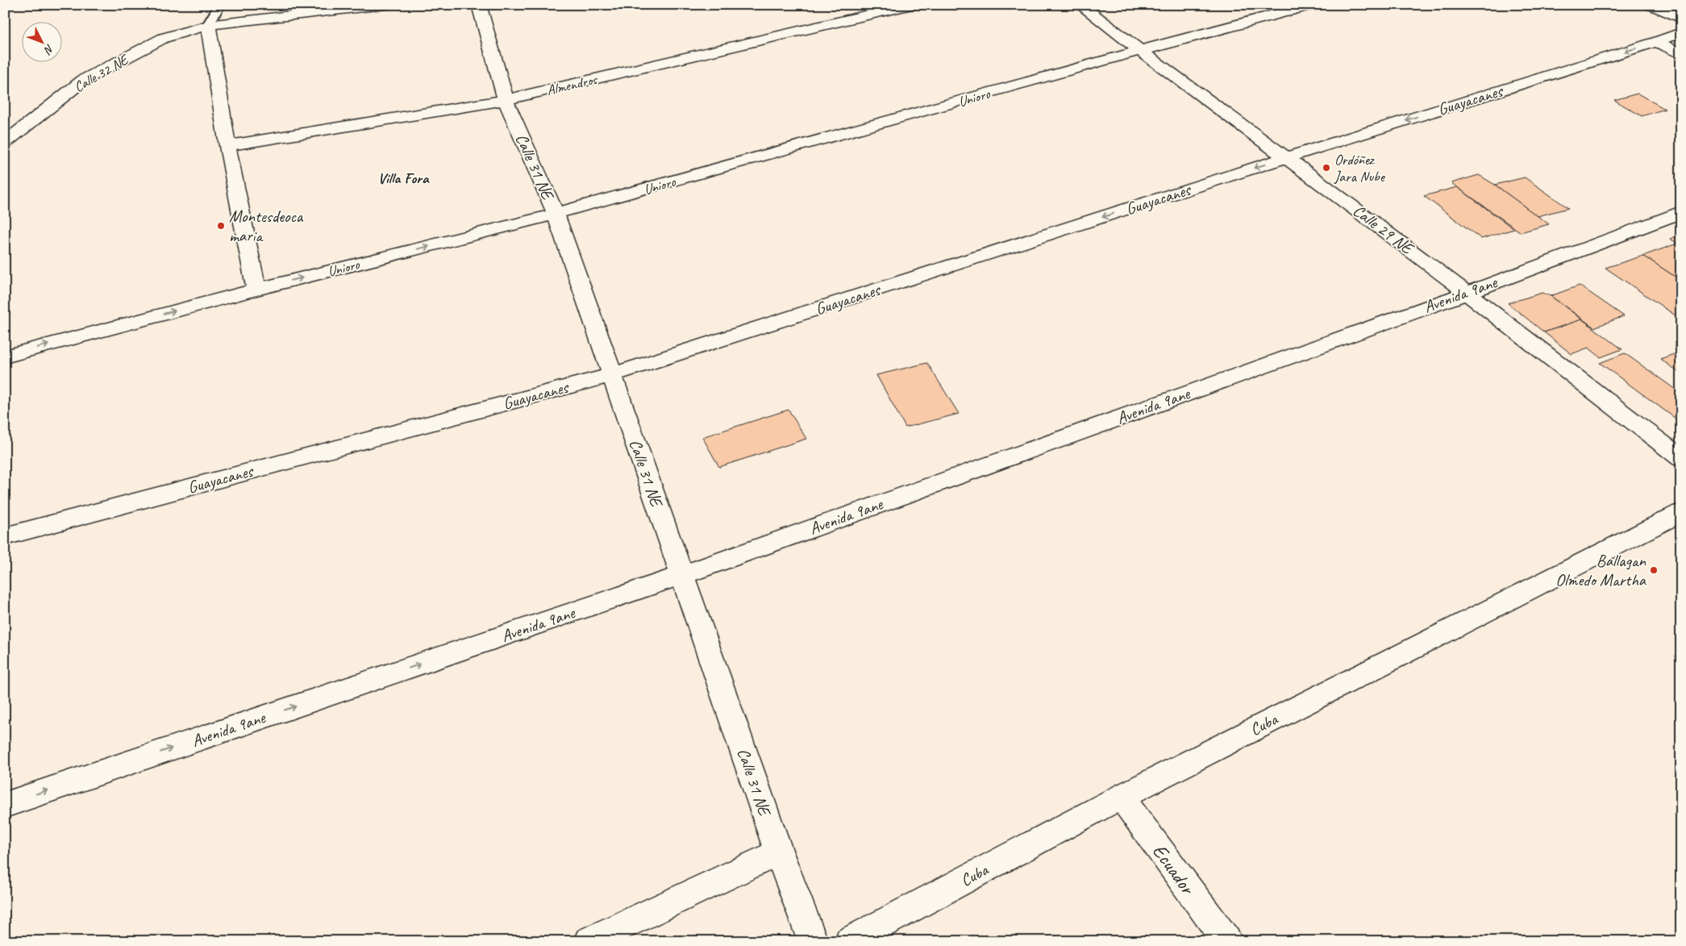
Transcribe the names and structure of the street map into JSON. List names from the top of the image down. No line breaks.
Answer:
{"streets":{"street":["Calle 32 NE","Almendros","Unioro","Guayacanes","Calle 31 NE","Calle 29 NE","Avenida 9ane","Cuba","Ecuador"]},"crossings":[["Almendros","Calle 31 NE"],["Unioro","Calle 31 NE"],["Unioro","Calle 29 NE"],["Guayacanes","Calle 31 NE"],["Guayacanes","Calle 29 NE"],["Calle 31 NE","Avenida 9ane"],["Calle 29 NE","Avenida 9ane"],["Cuba","Ecuador"]],"one_way":["Unioro","Guayacanes","Avenida 9ane"],"districts":["Villa Fora"],"places":["Ordóñez Jara Nube","Montesdeoca maria","Ballagan Olmedo Martha"],"north":"bottom right"}
